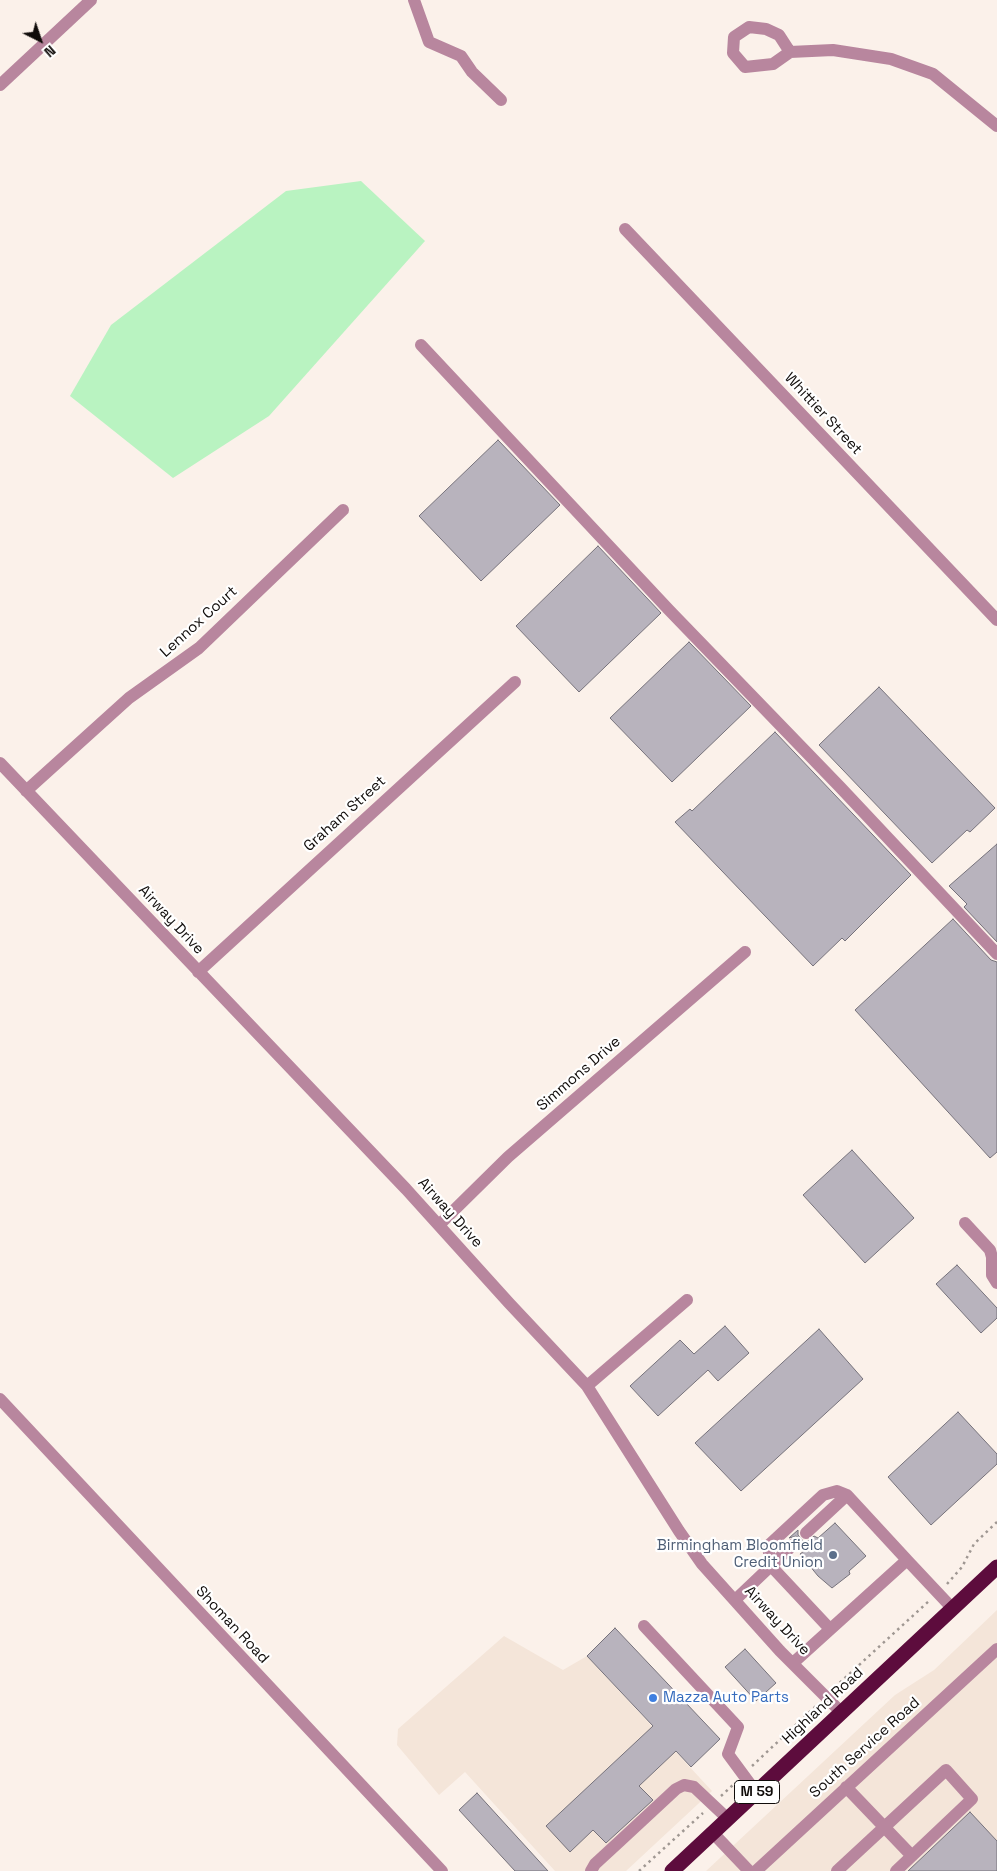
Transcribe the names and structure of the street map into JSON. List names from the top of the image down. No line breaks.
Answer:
{"streets":{"highway":["Highland Road","M 59"],"street":["Whittier Street","Lennox Court","Graham Street","Airway Drive","Simmons Drive","Shoman Road","South Service Road"]},"crossings":[["Lennox Court","Airway Drive"],["Graham Street","Airway Drive"],["Airway Drive","Simmons Drive"],["Airway Drive","Highland Road"]],"places":["Birmingham Bloomfield Credit Union","Mazza Auto Parts"],"north":"bottom right"}
